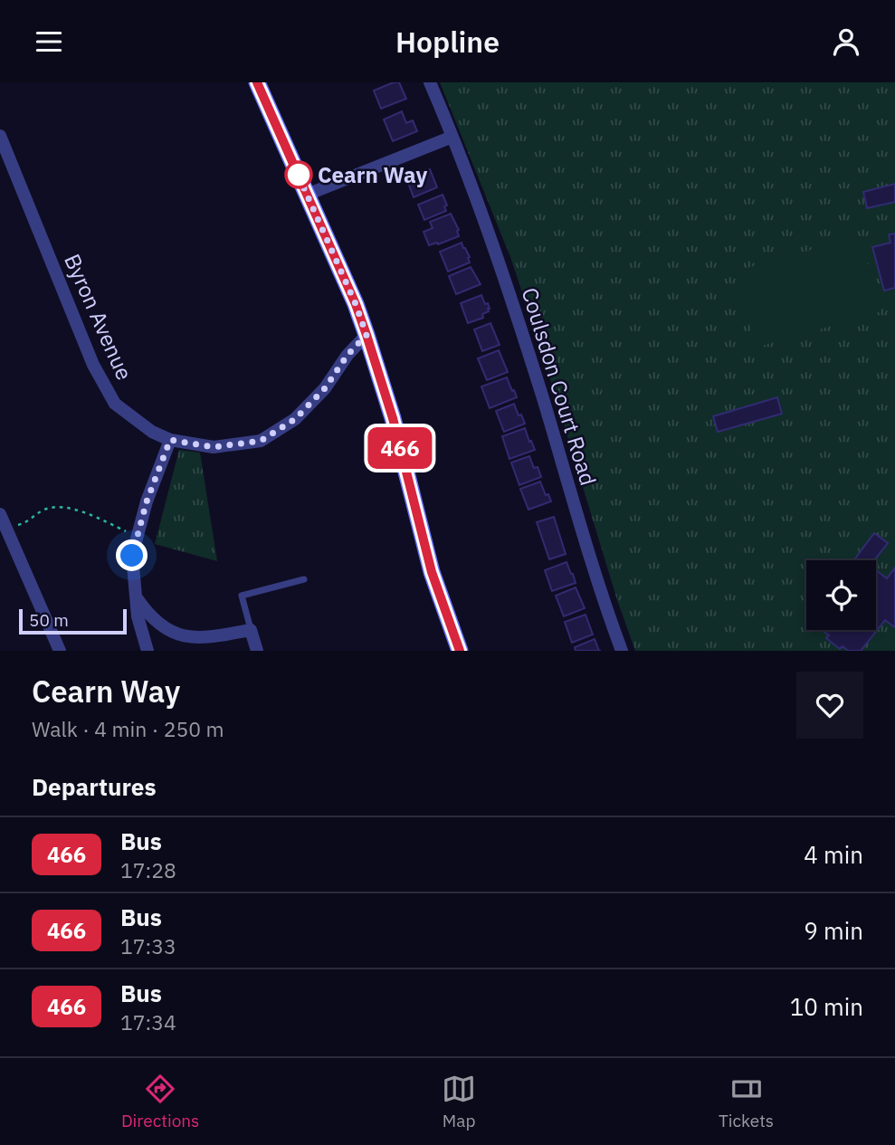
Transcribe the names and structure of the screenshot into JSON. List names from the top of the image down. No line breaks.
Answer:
{"streets":{"street":["Byron Avenue","Coulsdon Court Road"]},"places":["Cearn Way"],"lines":["bus line 466"],"scale_bar":"50 m","page":{"header":"Hopline","on_map":"466","scale":"50 m","heading":[["Cearn Way","Walk · 4 min · 250 m"],"Departures"],"list":[{"mark":"466","name":"Bus","note":"17:28","value":"4 min"},{"mark":"466","name":"Bus","note":"17:33","value":"9 min"},{"mark":"466","name":"Bus","note":"17:34","value":"10 min"}],"tabs":["Directions","Map","Tickets"]}}
